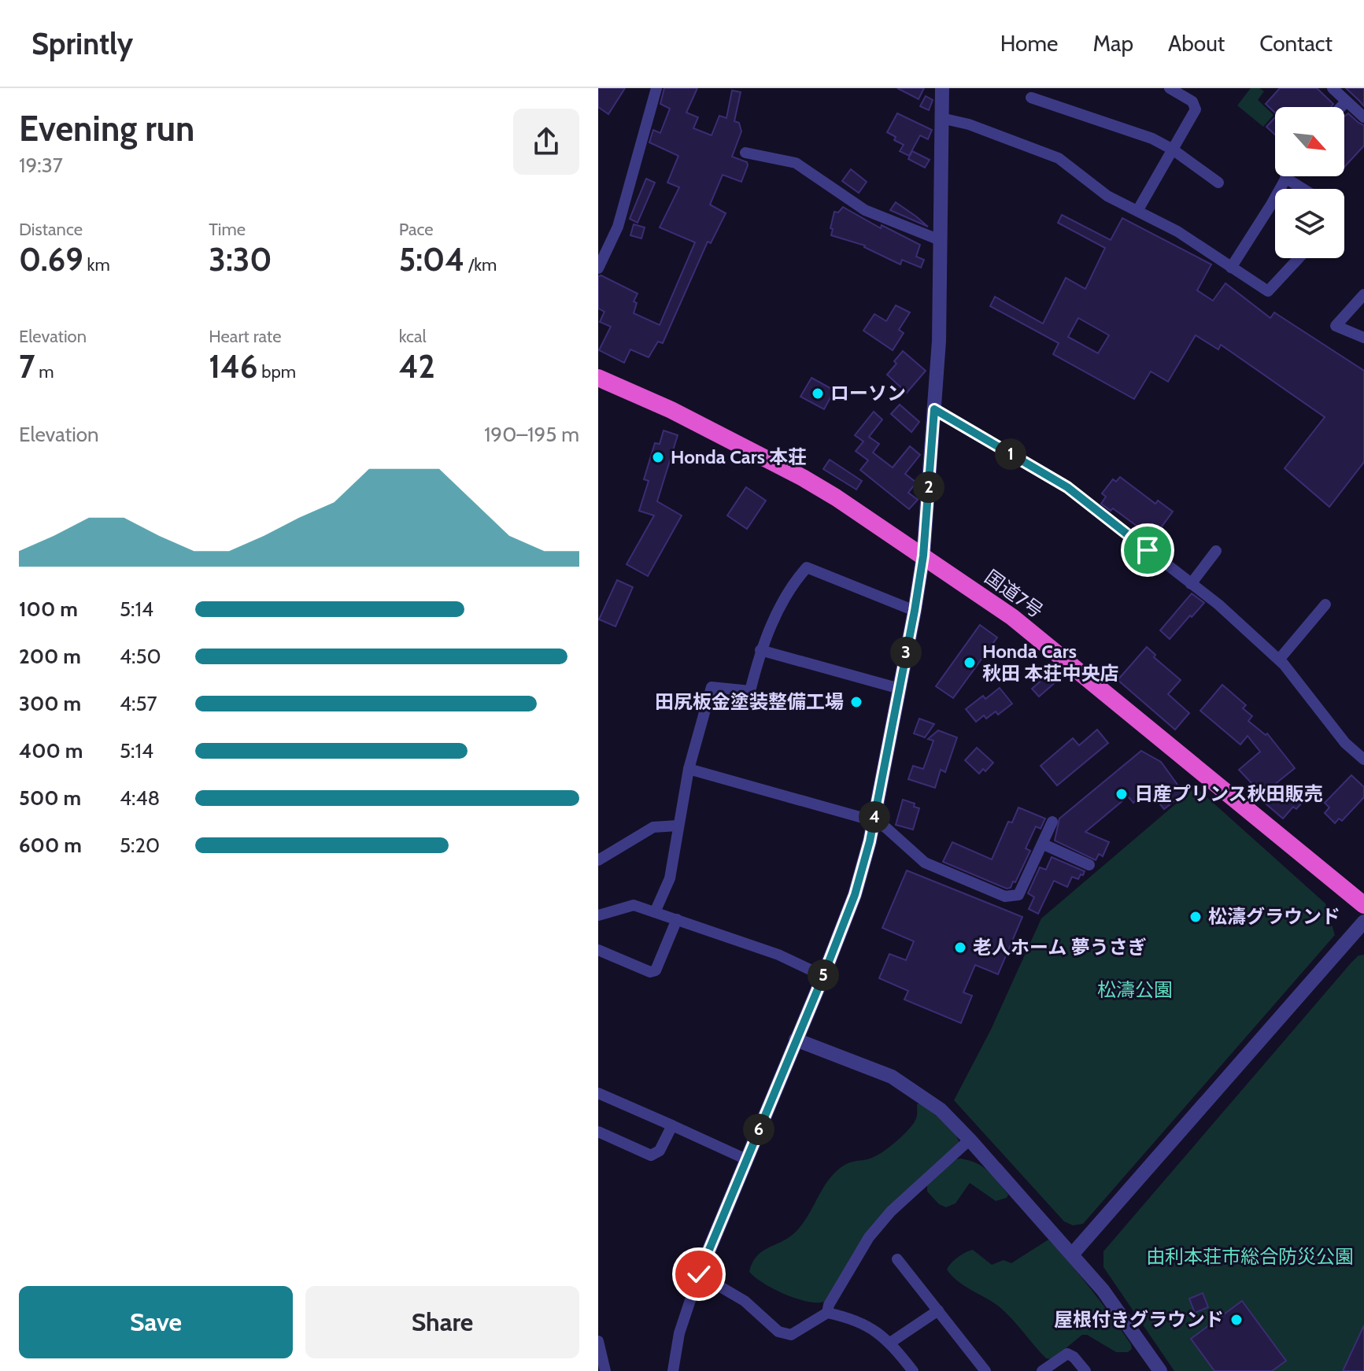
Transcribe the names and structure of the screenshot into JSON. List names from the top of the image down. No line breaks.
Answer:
{"streets":{"highway":["国道7号"]},"parks":["松濤公園","由利本荘市総合防災公園"],"places":["ローソン","Honda Cars 本荘","Honda Cars 秋田 本荘中央店","田尻板金塗装整備工場","日産プリンス秋田販売","松濤グラウンド","老人ホーム 夢うさぎ","屋根付きグラウンド"],"north":"bottom right","page":{"header":"Sprintly","nav":["Home","Map","About","Contact"],"heading":["Evening run","19:37"],"stats":[["Distance","0.69 km"],["Time","3:30"],["Pace","5:04 /km"],["Elevation","7 m"],["Heart rate","146 bpm"],["kcal","42"]],"chart":["Elevation","190–195 m"],"pins":["1","2","3","4","5","6"],"list":[{"name":"100 m","note":"5:14"},{"name":"200 m","note":"4:50"},{"name":"300 m","note":"4:57"},{"name":"400 m","note":"5:14"},{"name":"500 m","note":"4:48"},{"name":"600 m","note":"5:20"}],"buttons":["Save","Share"]}}
